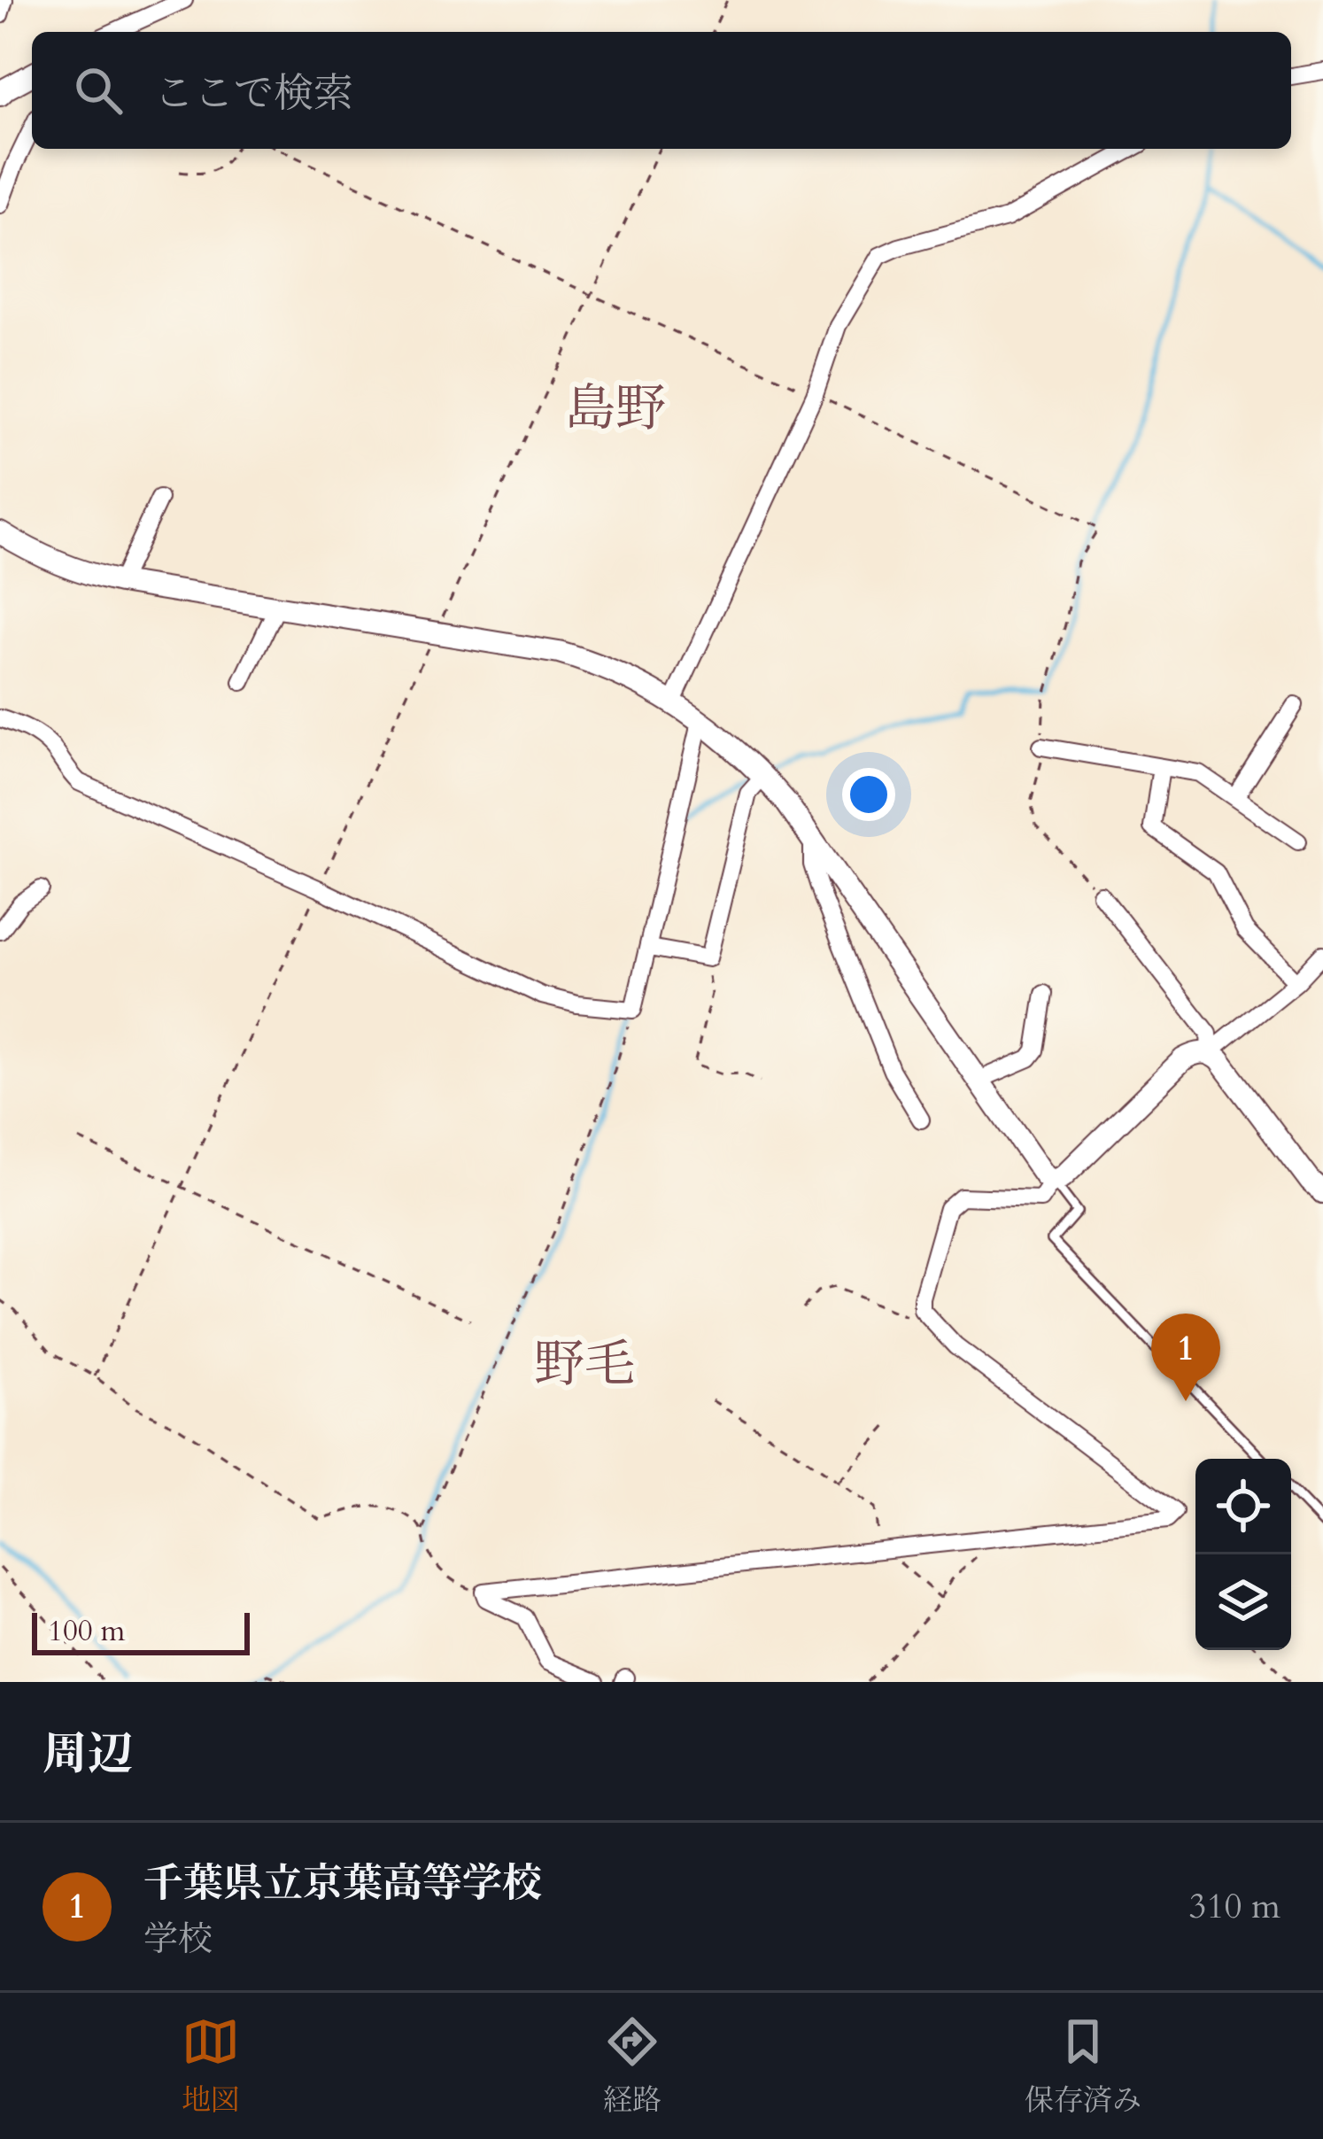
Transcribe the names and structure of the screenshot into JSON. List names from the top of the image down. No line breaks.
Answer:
{"districts":["島野","野毛"],"scale_bar":"100 m","page":{"search":"ここで検索","pins":"1","scale":"100 m","heading":"周辺","list":[{"mark":"1","name":"千葉県立京葉高等学校","note":"学校","value":"310 m"}],"nav":["地図","経路","保存済み"]}}
